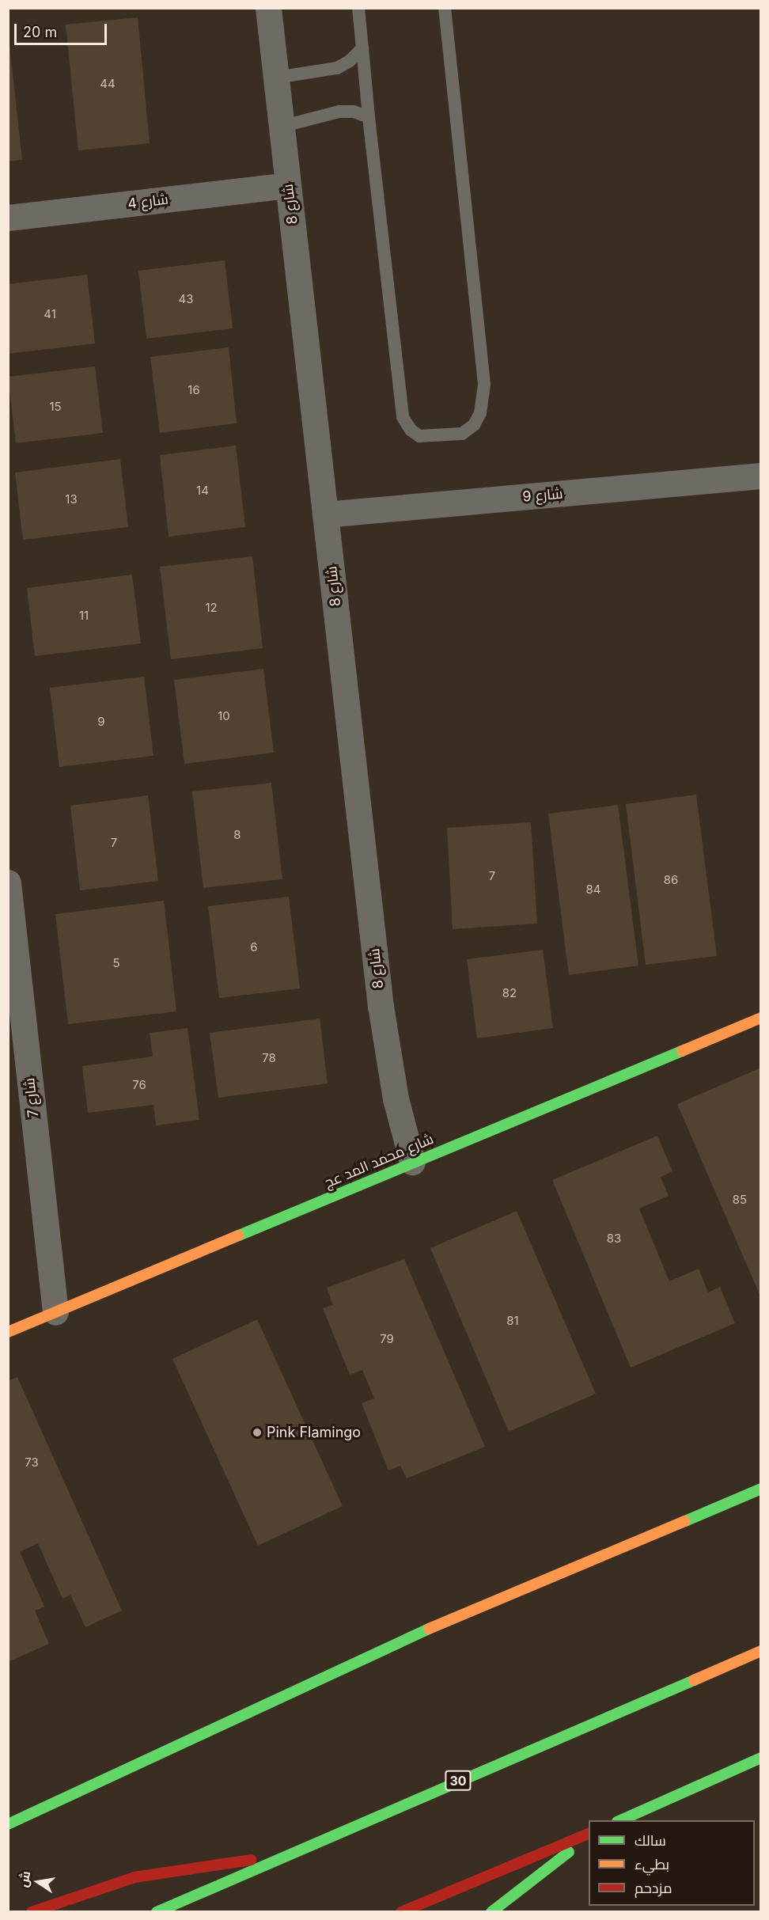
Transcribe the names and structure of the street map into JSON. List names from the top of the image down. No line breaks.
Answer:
{"streets":{"main road":["شارع محمد المد عج","30"],"street":["شارع 4","شارع 8","شارع 9","شارع 7"]},"crossings":[["شارع 4","شارع 8"],["شارع 8","شارع 9"],["شارع 8","شارع محمد المد عج"],["شارع 7","شارع محمد المد عج"]],"places":["Pink Flamingo"],"house_numbers":["44","43","41","16","15","14","13","12","11","10","9","8","7","7","86","84","6","5","82","78","76","85","83","81","79","73"],"legend":["سالك","بطيء","مزدحم"],"scale_bar":"20 m","north":"left"}
